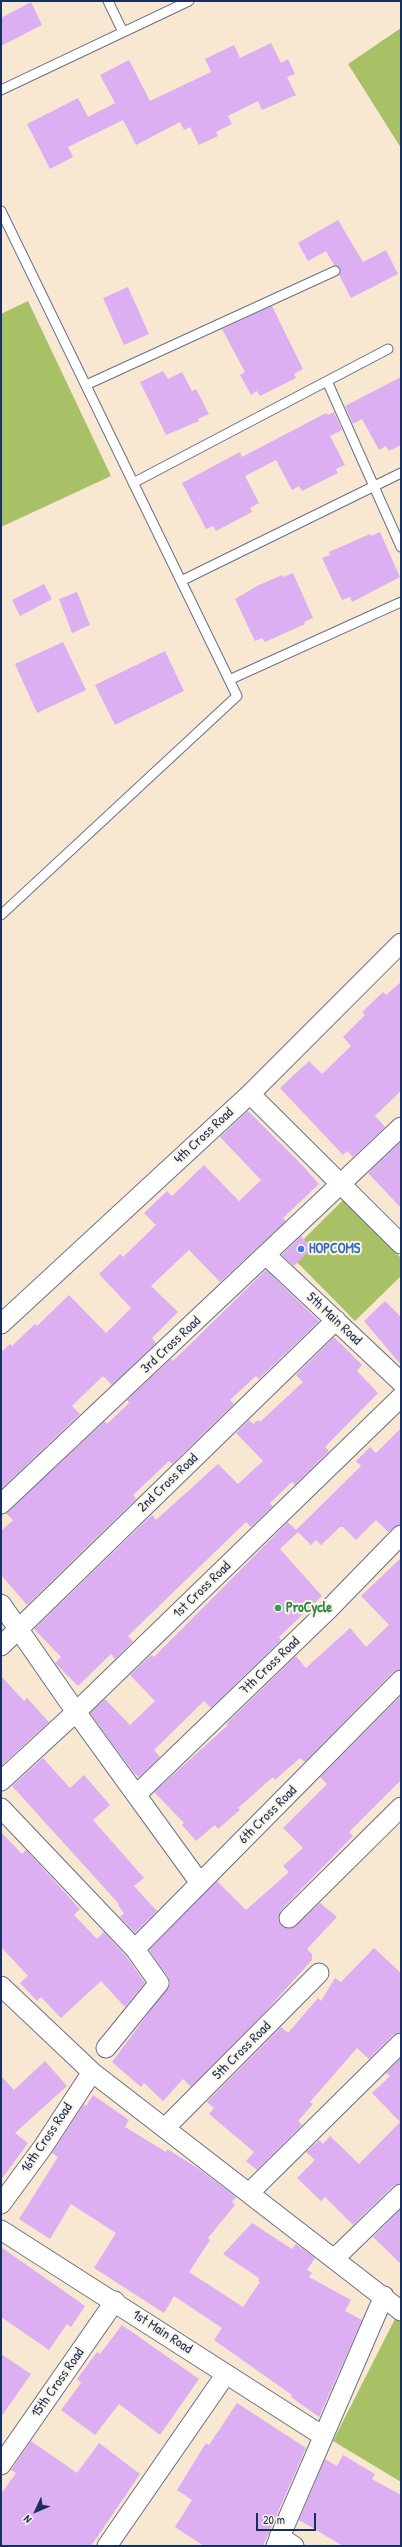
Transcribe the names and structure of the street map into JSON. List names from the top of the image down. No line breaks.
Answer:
{"streets":{"street":["4th Cross Road","5th Main Road","3rd Cross Road","2nd Cross Road","1st Cross Road","7th Cross Road","6th Cross Road","5th Cross Road","16th Cross Road","1st Main Road","15th Cross Road"]},"crossings":[["5th Main Road","3rd Cross Road"],["5th Main Road","2nd Cross Road"],["1st Main Road","15th Cross Road"]],"places":["HOPCOMS","ProCycle"],"scale_bar":"20 m","north":"bottom left"}
